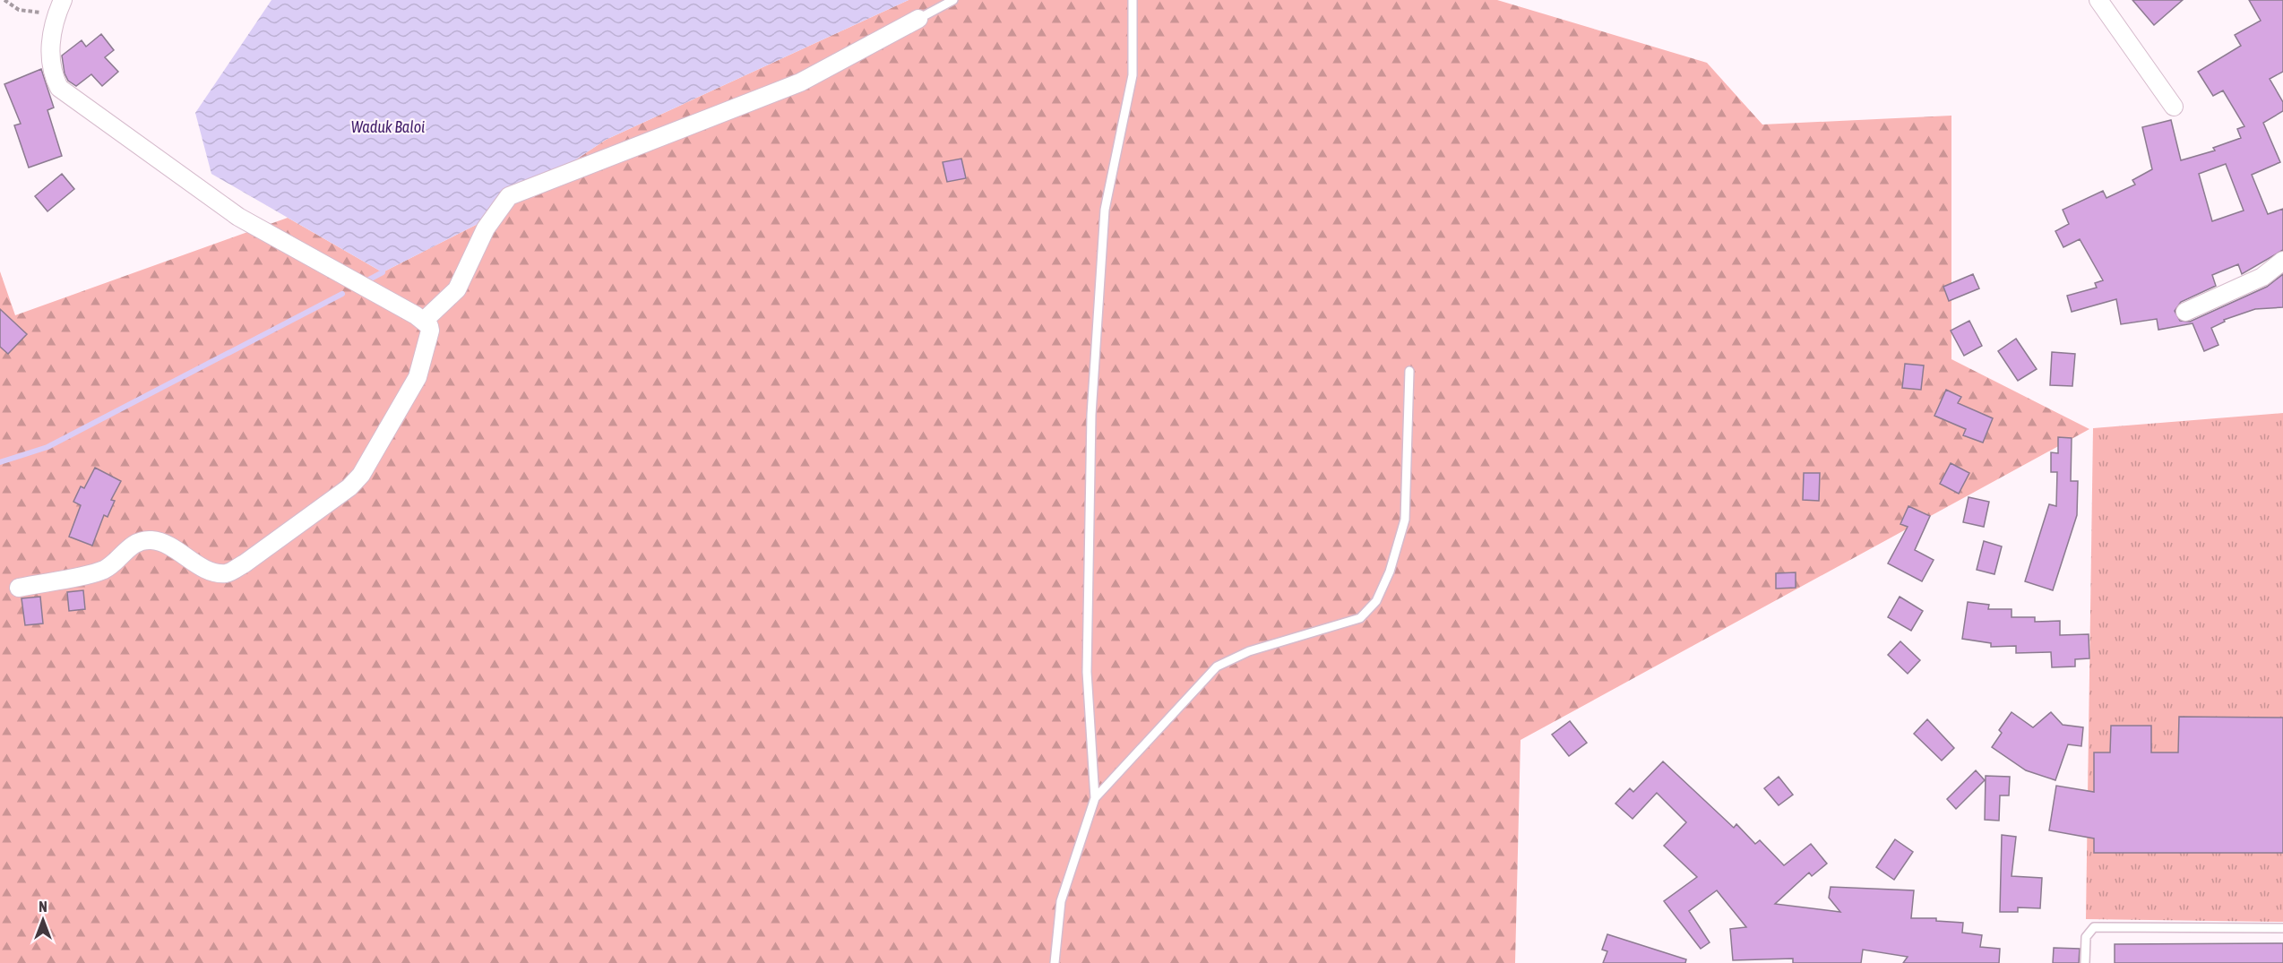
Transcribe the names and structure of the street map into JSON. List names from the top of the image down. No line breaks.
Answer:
{"water":["Waduk Baloi"],"north":"top"}
